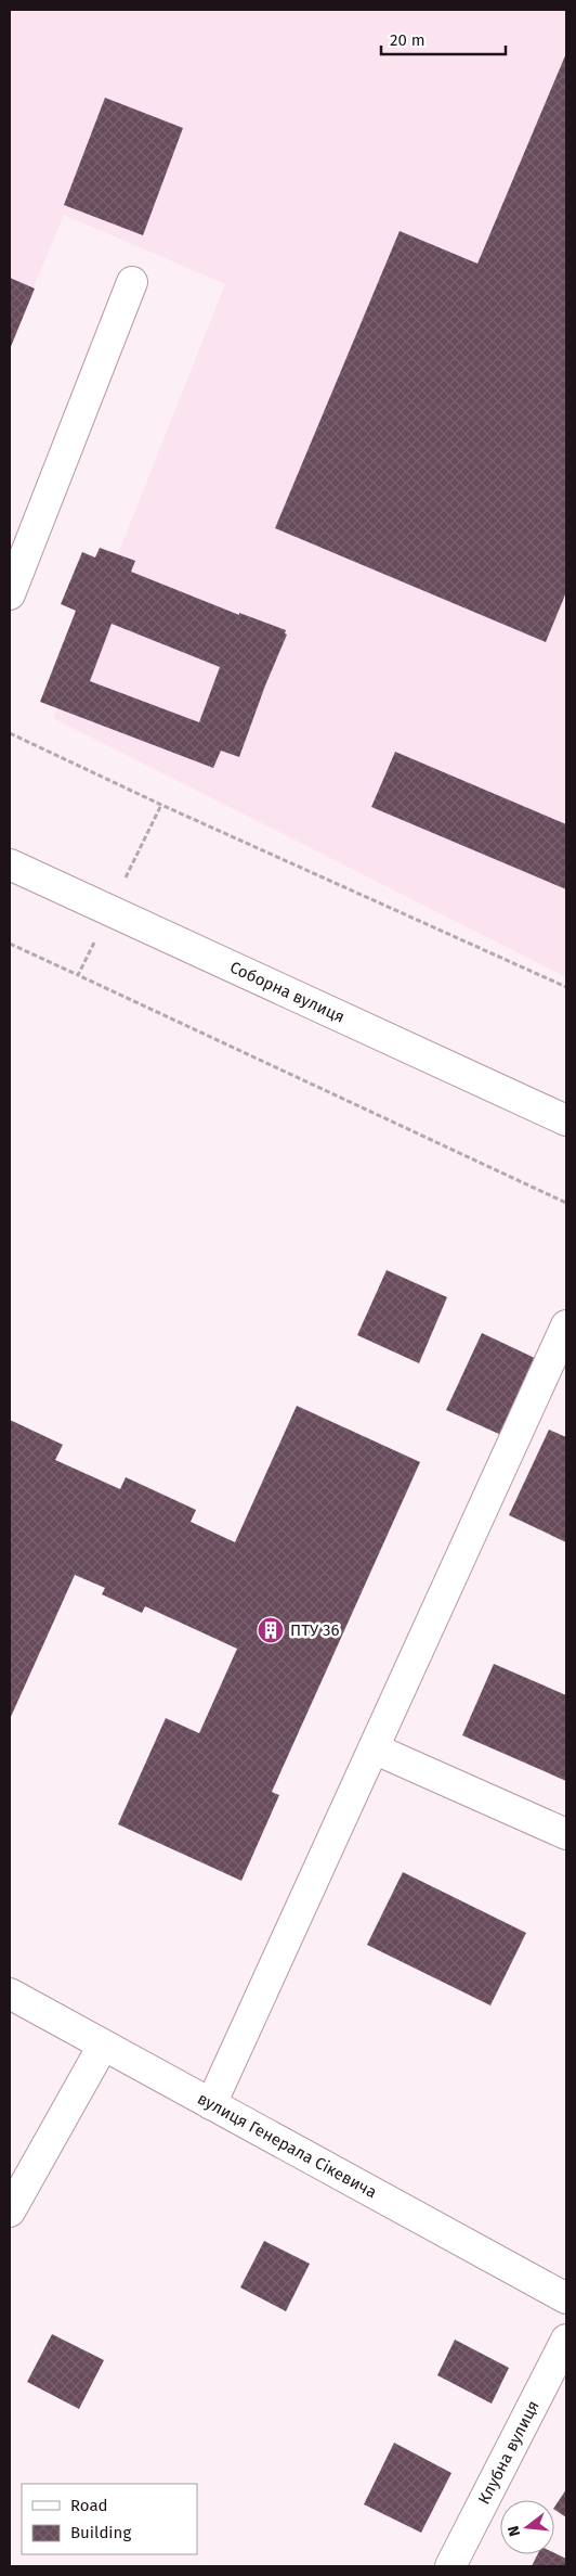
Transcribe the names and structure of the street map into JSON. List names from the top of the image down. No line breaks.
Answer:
{"streets":{"street":["Соборна вулиця","вулиця Генерала Сікевича","Клубна вулиця"]},"places":{"building":["ПТУ 36"]},"legend":["Road","Building"],"scale_bar":"20 m","north":"left"}
